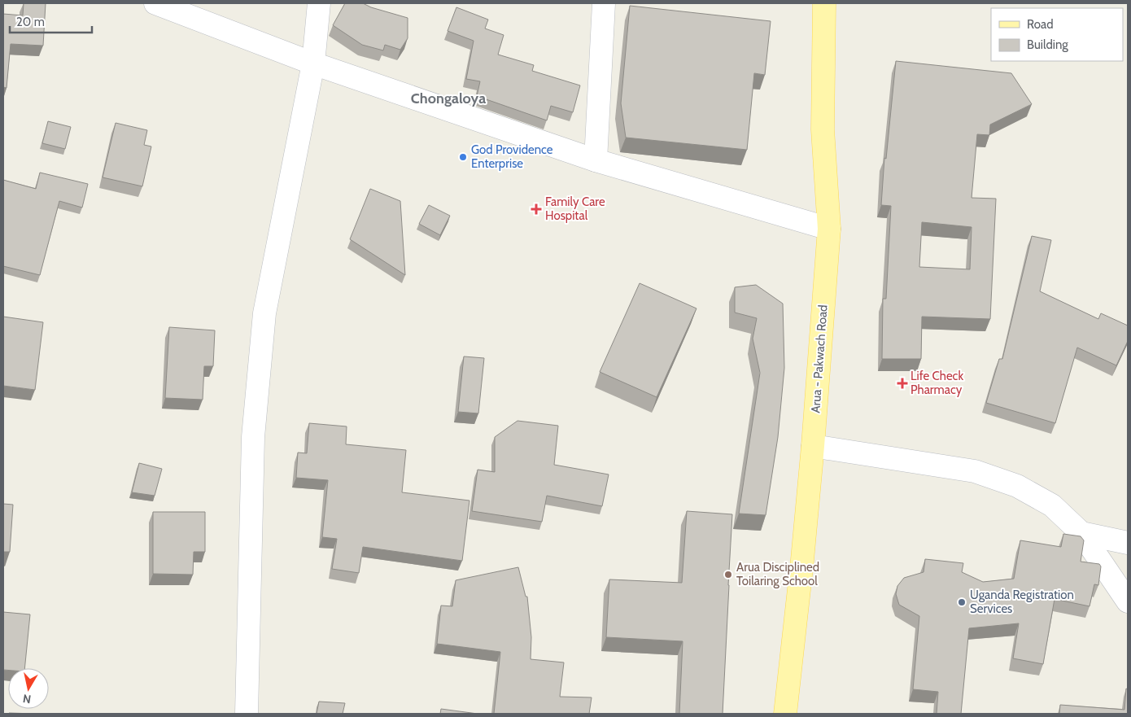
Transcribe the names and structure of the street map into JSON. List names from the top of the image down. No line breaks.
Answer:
{"streets":{"main road":["Arua - Pakwach Road"]},"districts":["Chongaloya"],"places":{"other":["God Providence Enterprise","Arua Disciplined Toilaring School","Uganda Registration Services"],"health":["Family Care Hospital","Life Check Pharmacy"]},"legend":["Road","Building"],"scale_bar":"20 m","north":"bottom"}
